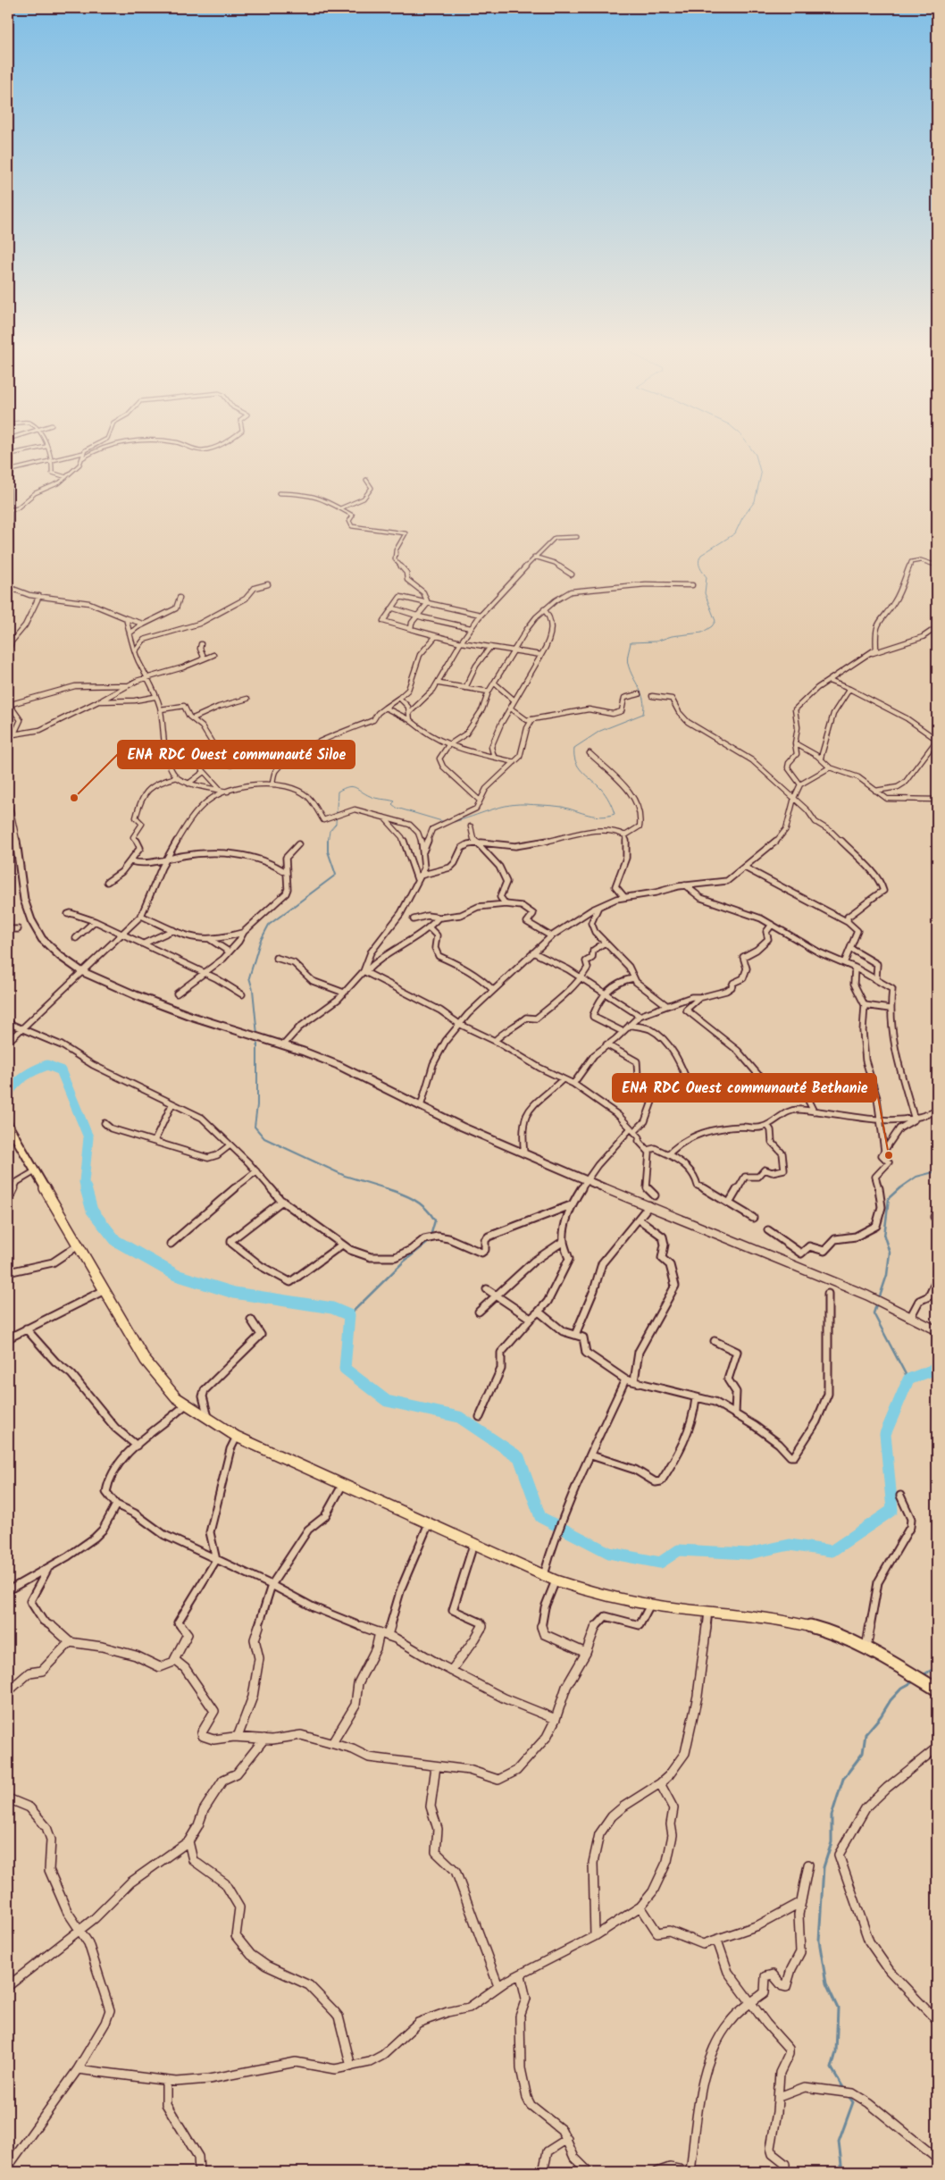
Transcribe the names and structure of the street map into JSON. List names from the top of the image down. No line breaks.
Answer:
{"places":["ENA RDC Ouest communauté Siloe","ENA RDC Ouest communauté Bethanie"]}
